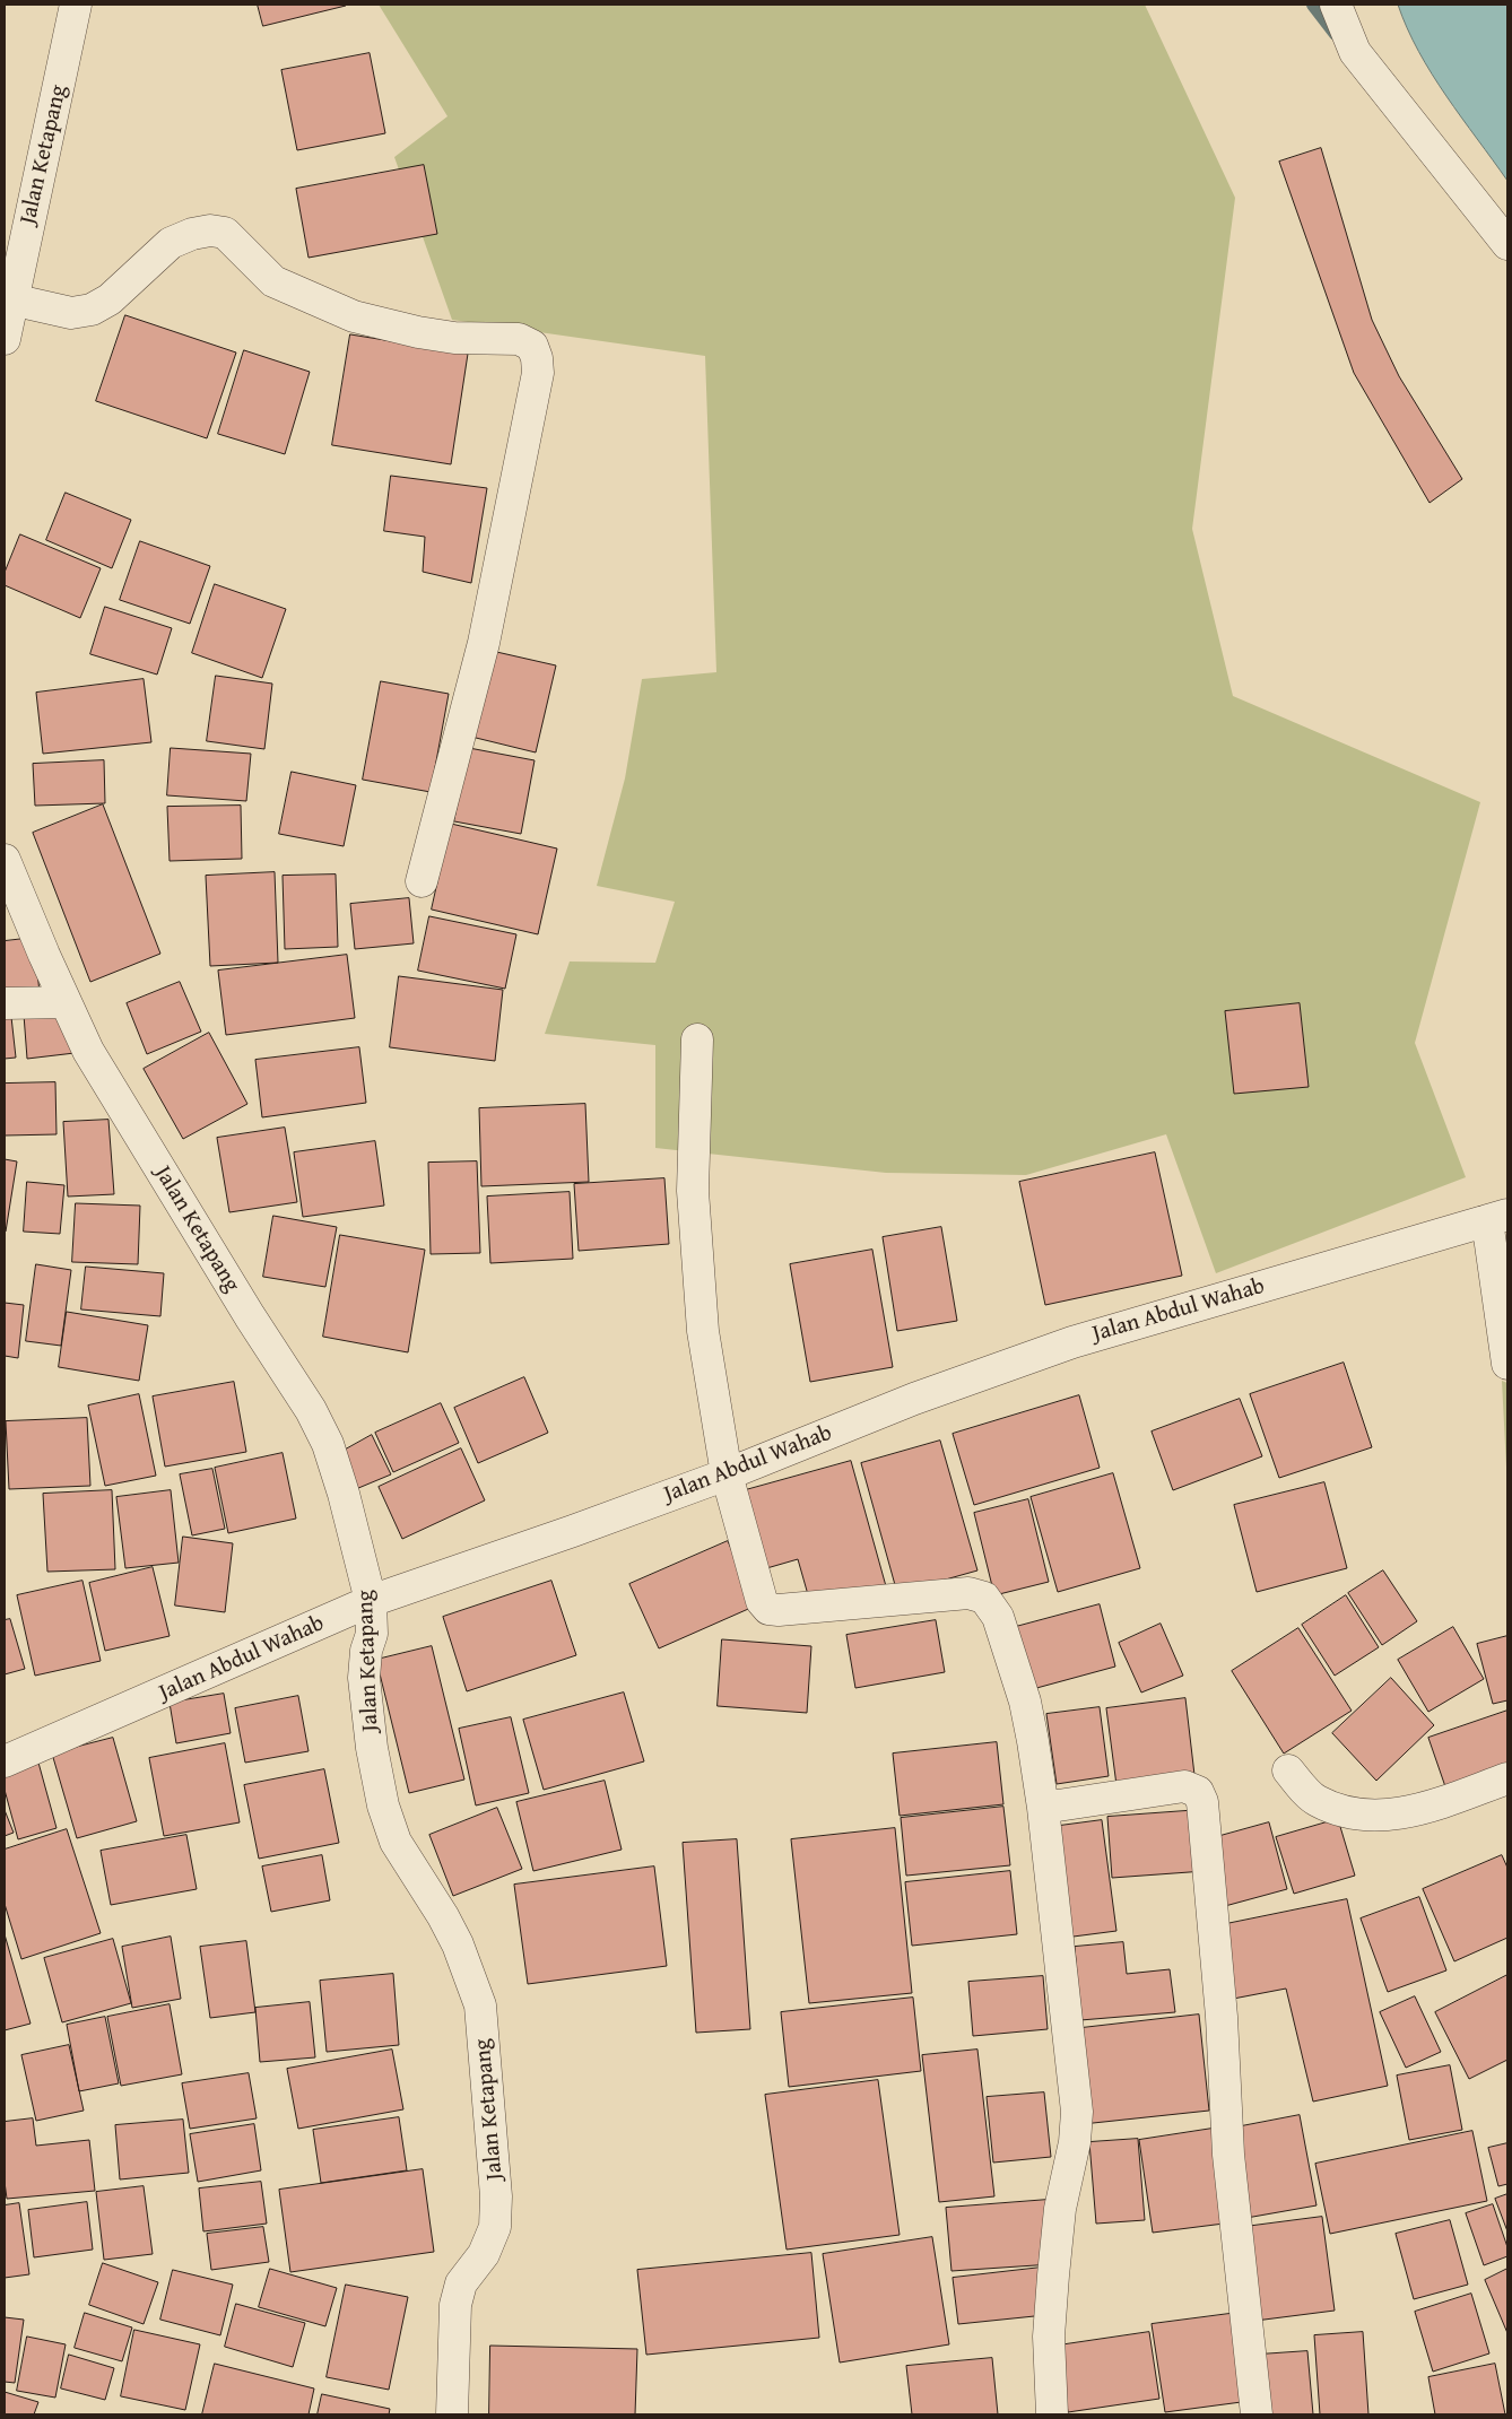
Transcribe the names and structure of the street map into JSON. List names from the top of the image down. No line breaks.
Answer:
{"streets":{"street":["Jalan Ketapang","Jalan Abdul Wahab"]},"crossings":[["Jalan Ketapang","Jalan Abdul Wahab"]]}
